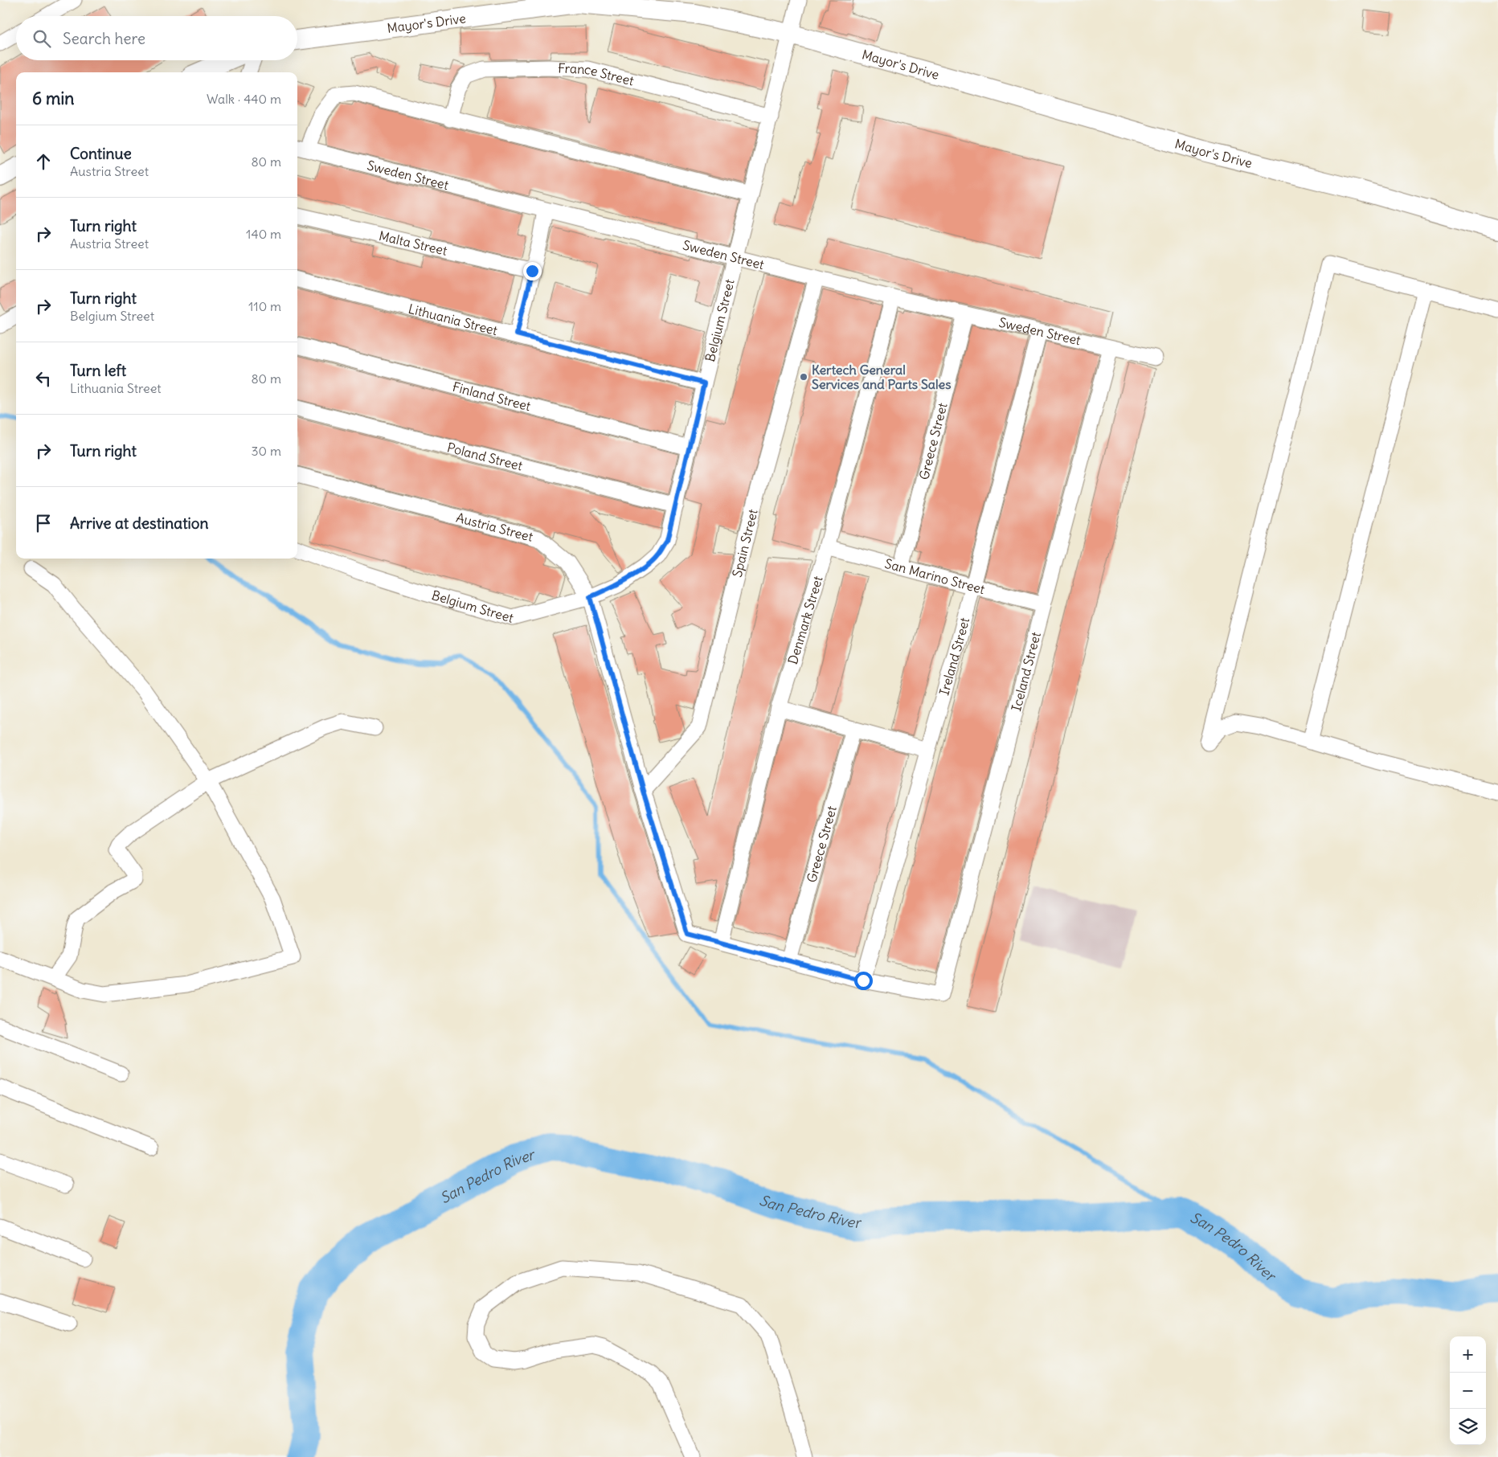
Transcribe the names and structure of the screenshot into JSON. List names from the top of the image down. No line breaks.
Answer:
{"streets":{"street":["Mayor's Drive","France Street","Sweden Street","Malta Street","Lithuania Street","Belgium Street","Finland Street","Greece Street","Poland Street","Austria Street","Spain Street","San Marino Street","Denmark Street","Ireland Street","Iceland Street"]},"crossings":[["Mayor's Drive","Belgium Street"],["France Street","Belgium Street"],["Sweden Street","Belgium Street"],["Sweden Street","Greece Street"],["Sweden Street","Spain Street"],["Sweden Street","Denmark Street"],["Sweden Street","Ireland Street"],["Sweden Street","Iceland Street"],["Lithuania Street","Belgium Street"],["Belgium Street","Finland Street"],["Belgium Street","Poland Street"],["Belgium Street","Austria Street"],["Greece Street","Austria Street"],["Greece Street","San Marino Street"],["Austria Street","Spain Street"],["Austria Street","Denmark Street"],["Austria Street","Ireland Street"],["Austria Street","Iceland Street"],["San Marino Street","Denmark Street"],["San Marino Street","Ireland Street"],["San Marino Street","Iceland Street"]],"water":["San Pedro River"],"places":["Kertech General Services and Parts Sales"],"page":{"search":"Search here","heading":["6 min","Walk · 440 m"],"list":[["Continue","Austria Street","80 m"],["Turn right","Austria Street","140 m"],["Turn right","Belgium Street","110 m"],["Turn left","Lithuania Street","80 m"],["Turn right","30 m"],"Arrive at destination"],"map_buttons":["+","−"]}}
